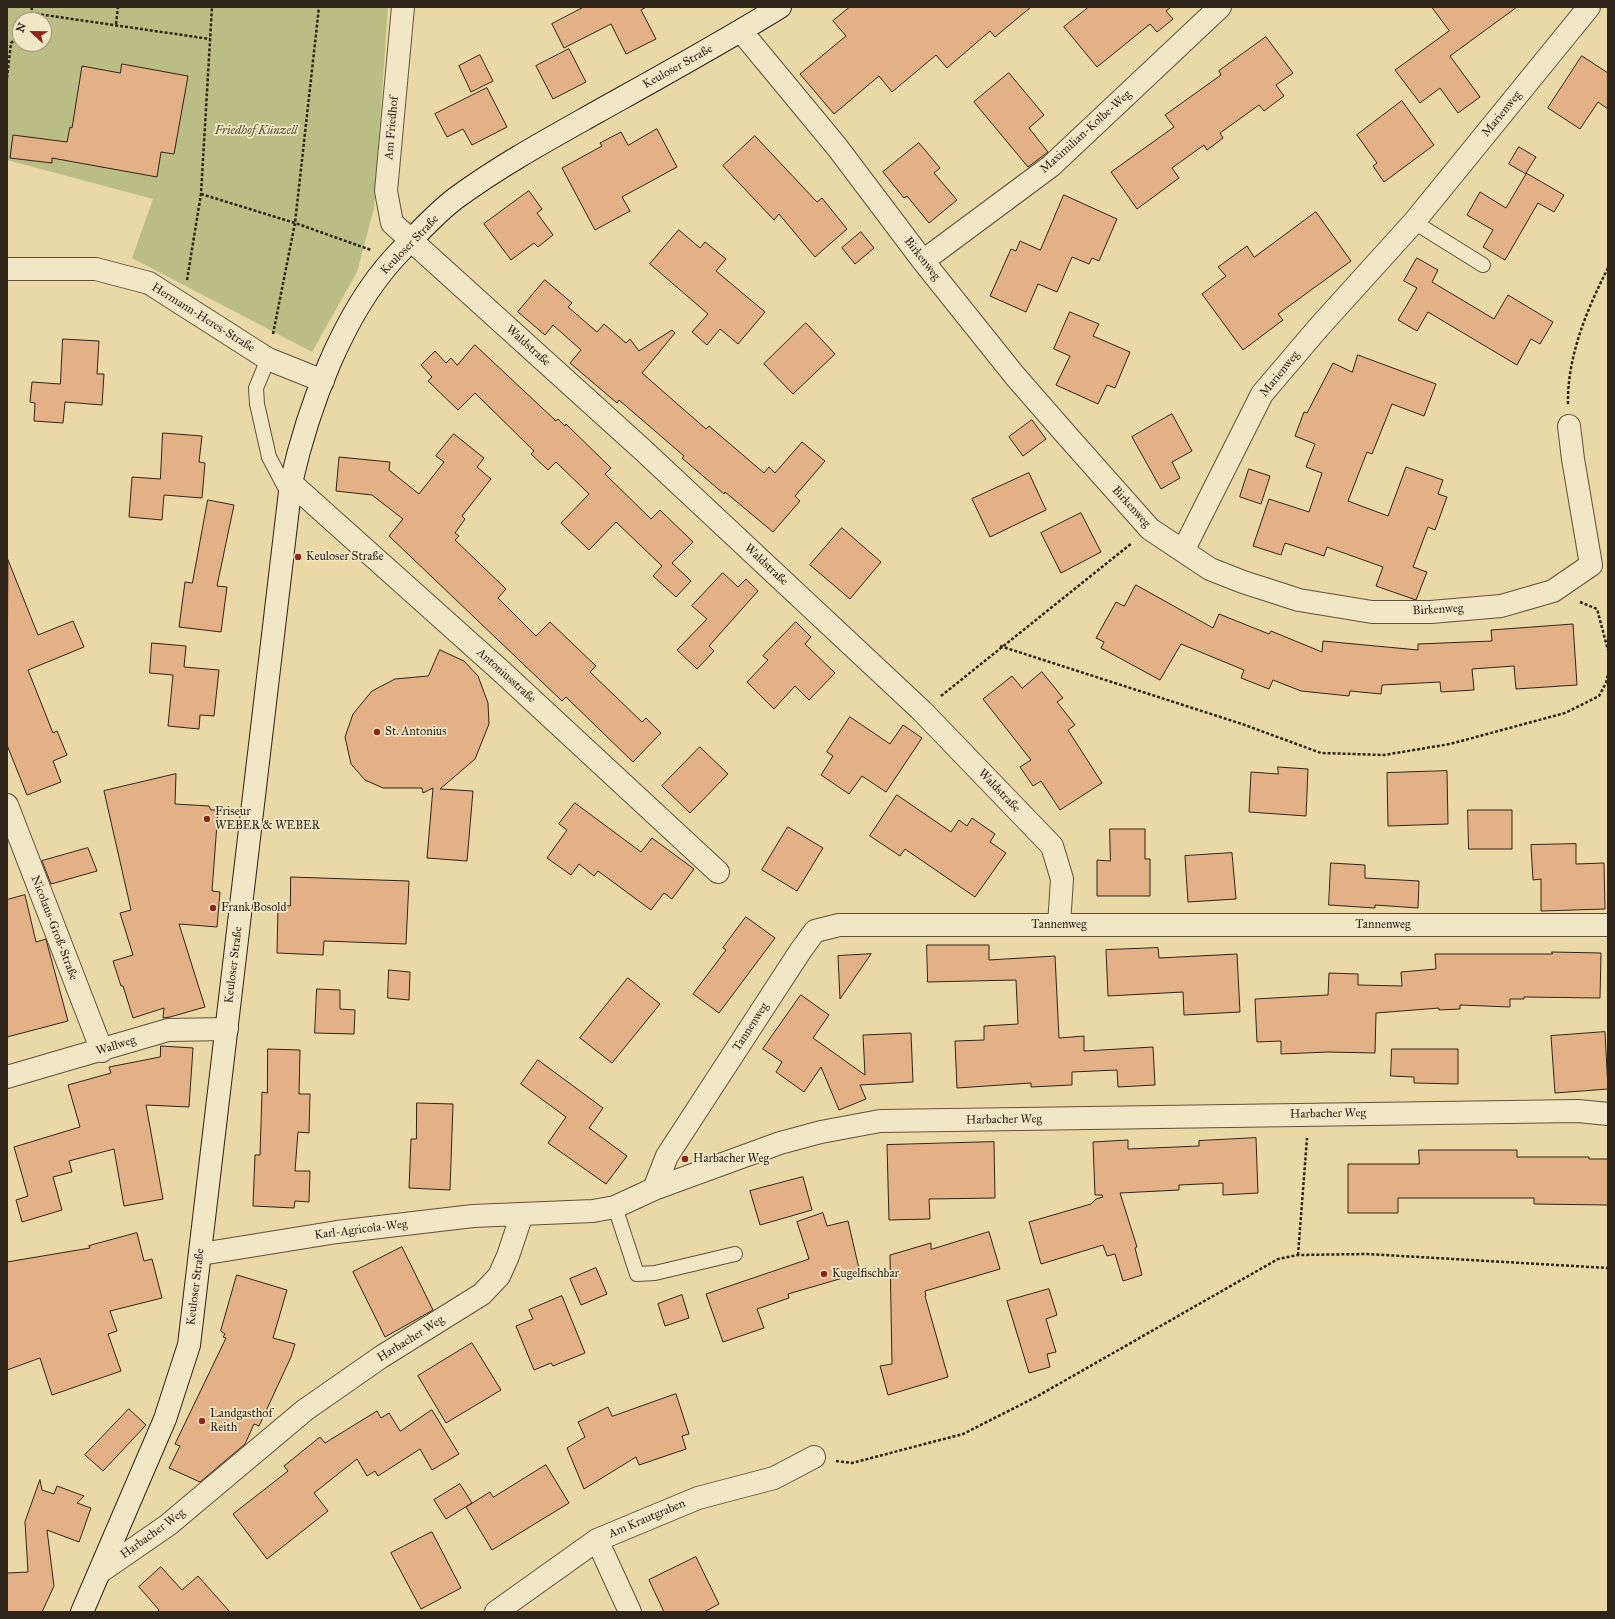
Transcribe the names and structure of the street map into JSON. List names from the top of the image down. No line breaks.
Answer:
{"streets":{"street":["Keuloser Straße","Marienweg","Am Friedhof","Maximilian-Kolbe-Weg","Birkenweg","Hermann-Heres-Straße","Waldstraße","Antoniusstraße","Tannenweg","Nicolaus-Groß-Straße","Wallweg","Harbacher Weg","Karl-Agricola-Weg","Am Krautgraben"]},"crossings":[["Keuloser Straße","Am Friedhof"],["Keuloser Straße","Birkenweg"],["Keuloser Straße","Hermann-Heres-Straße"],["Keuloser Straße","Waldstraße"],["Keuloser Straße","Antoniusstraße"],["Keuloser Straße","Wallweg"],["Keuloser Straße","Harbacher Weg"],["Keuloser Straße","Karl-Agricola-Weg"],["Marienweg","Birkenweg"],["Am Friedhof","Waldstraße"],["Maximilian-Kolbe-Weg","Birkenweg"],["Waldstraße","Tannenweg"],["Tannenweg","Harbacher Weg"],["Nicolaus-Groß-Straße","Wallweg"],["Harbacher Weg","Karl-Agricola-Weg"]],"parks":["Friedhof Künzell"],"places":["Keuloser Straße","St. Antonius","Friseur WEBER & WEBER","Frank Bosold","Harbacher Weg","Kugelfischbar","Landgasthof Reith"],"north":"left"}
